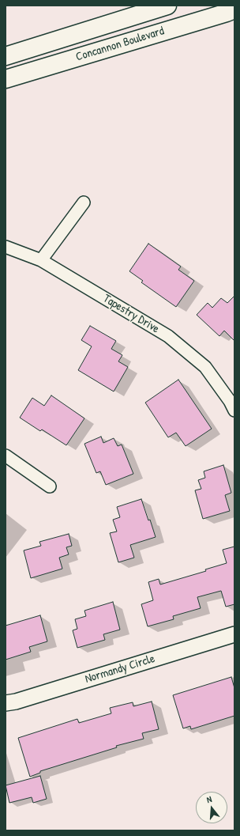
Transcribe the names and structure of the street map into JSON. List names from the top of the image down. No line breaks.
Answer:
{"streets":{"main road":["Concannon Boulevard"],"street":["Tapestry Drive","Normandy Circle"]},"north":"top"}
